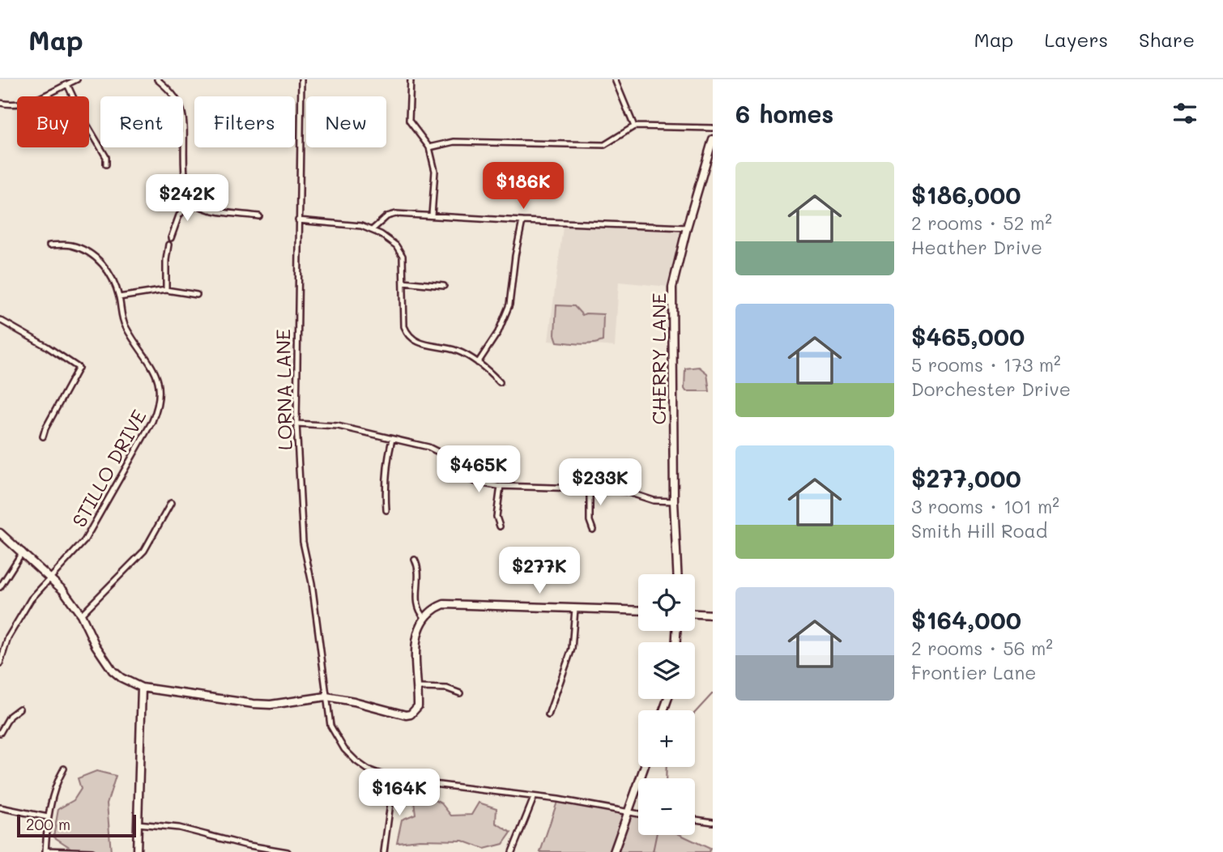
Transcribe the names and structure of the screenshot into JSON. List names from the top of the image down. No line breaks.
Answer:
{"streets":{"street":["CHERRY LANE","LORNA LANE","STILLO DRIVE"]},"scale_bar":"200 m","page":{"header":"Map","nav":["Map","Layers","Share"],"heading":"6 homes","chip":["Buy","Rent","Filters","New"],"list":[{"name":"$186,000","note":"2 rooms · 52 m² · Heather Drive"},{"name":"$465,000","note":"5 rooms · 173 m² · Dorchester Drive"},{"name":"$277,000","note":"3 rooms · 101 m² · Smith Hill Road"},{"name":"$164,000","note":"2 rooms · 56 m² · Frontier Lane"}],"price":["$186K","$242K","$465K","$233K","$277K","$164K"],"map_buttons":["+","−"],"scale":"200 m"}}
